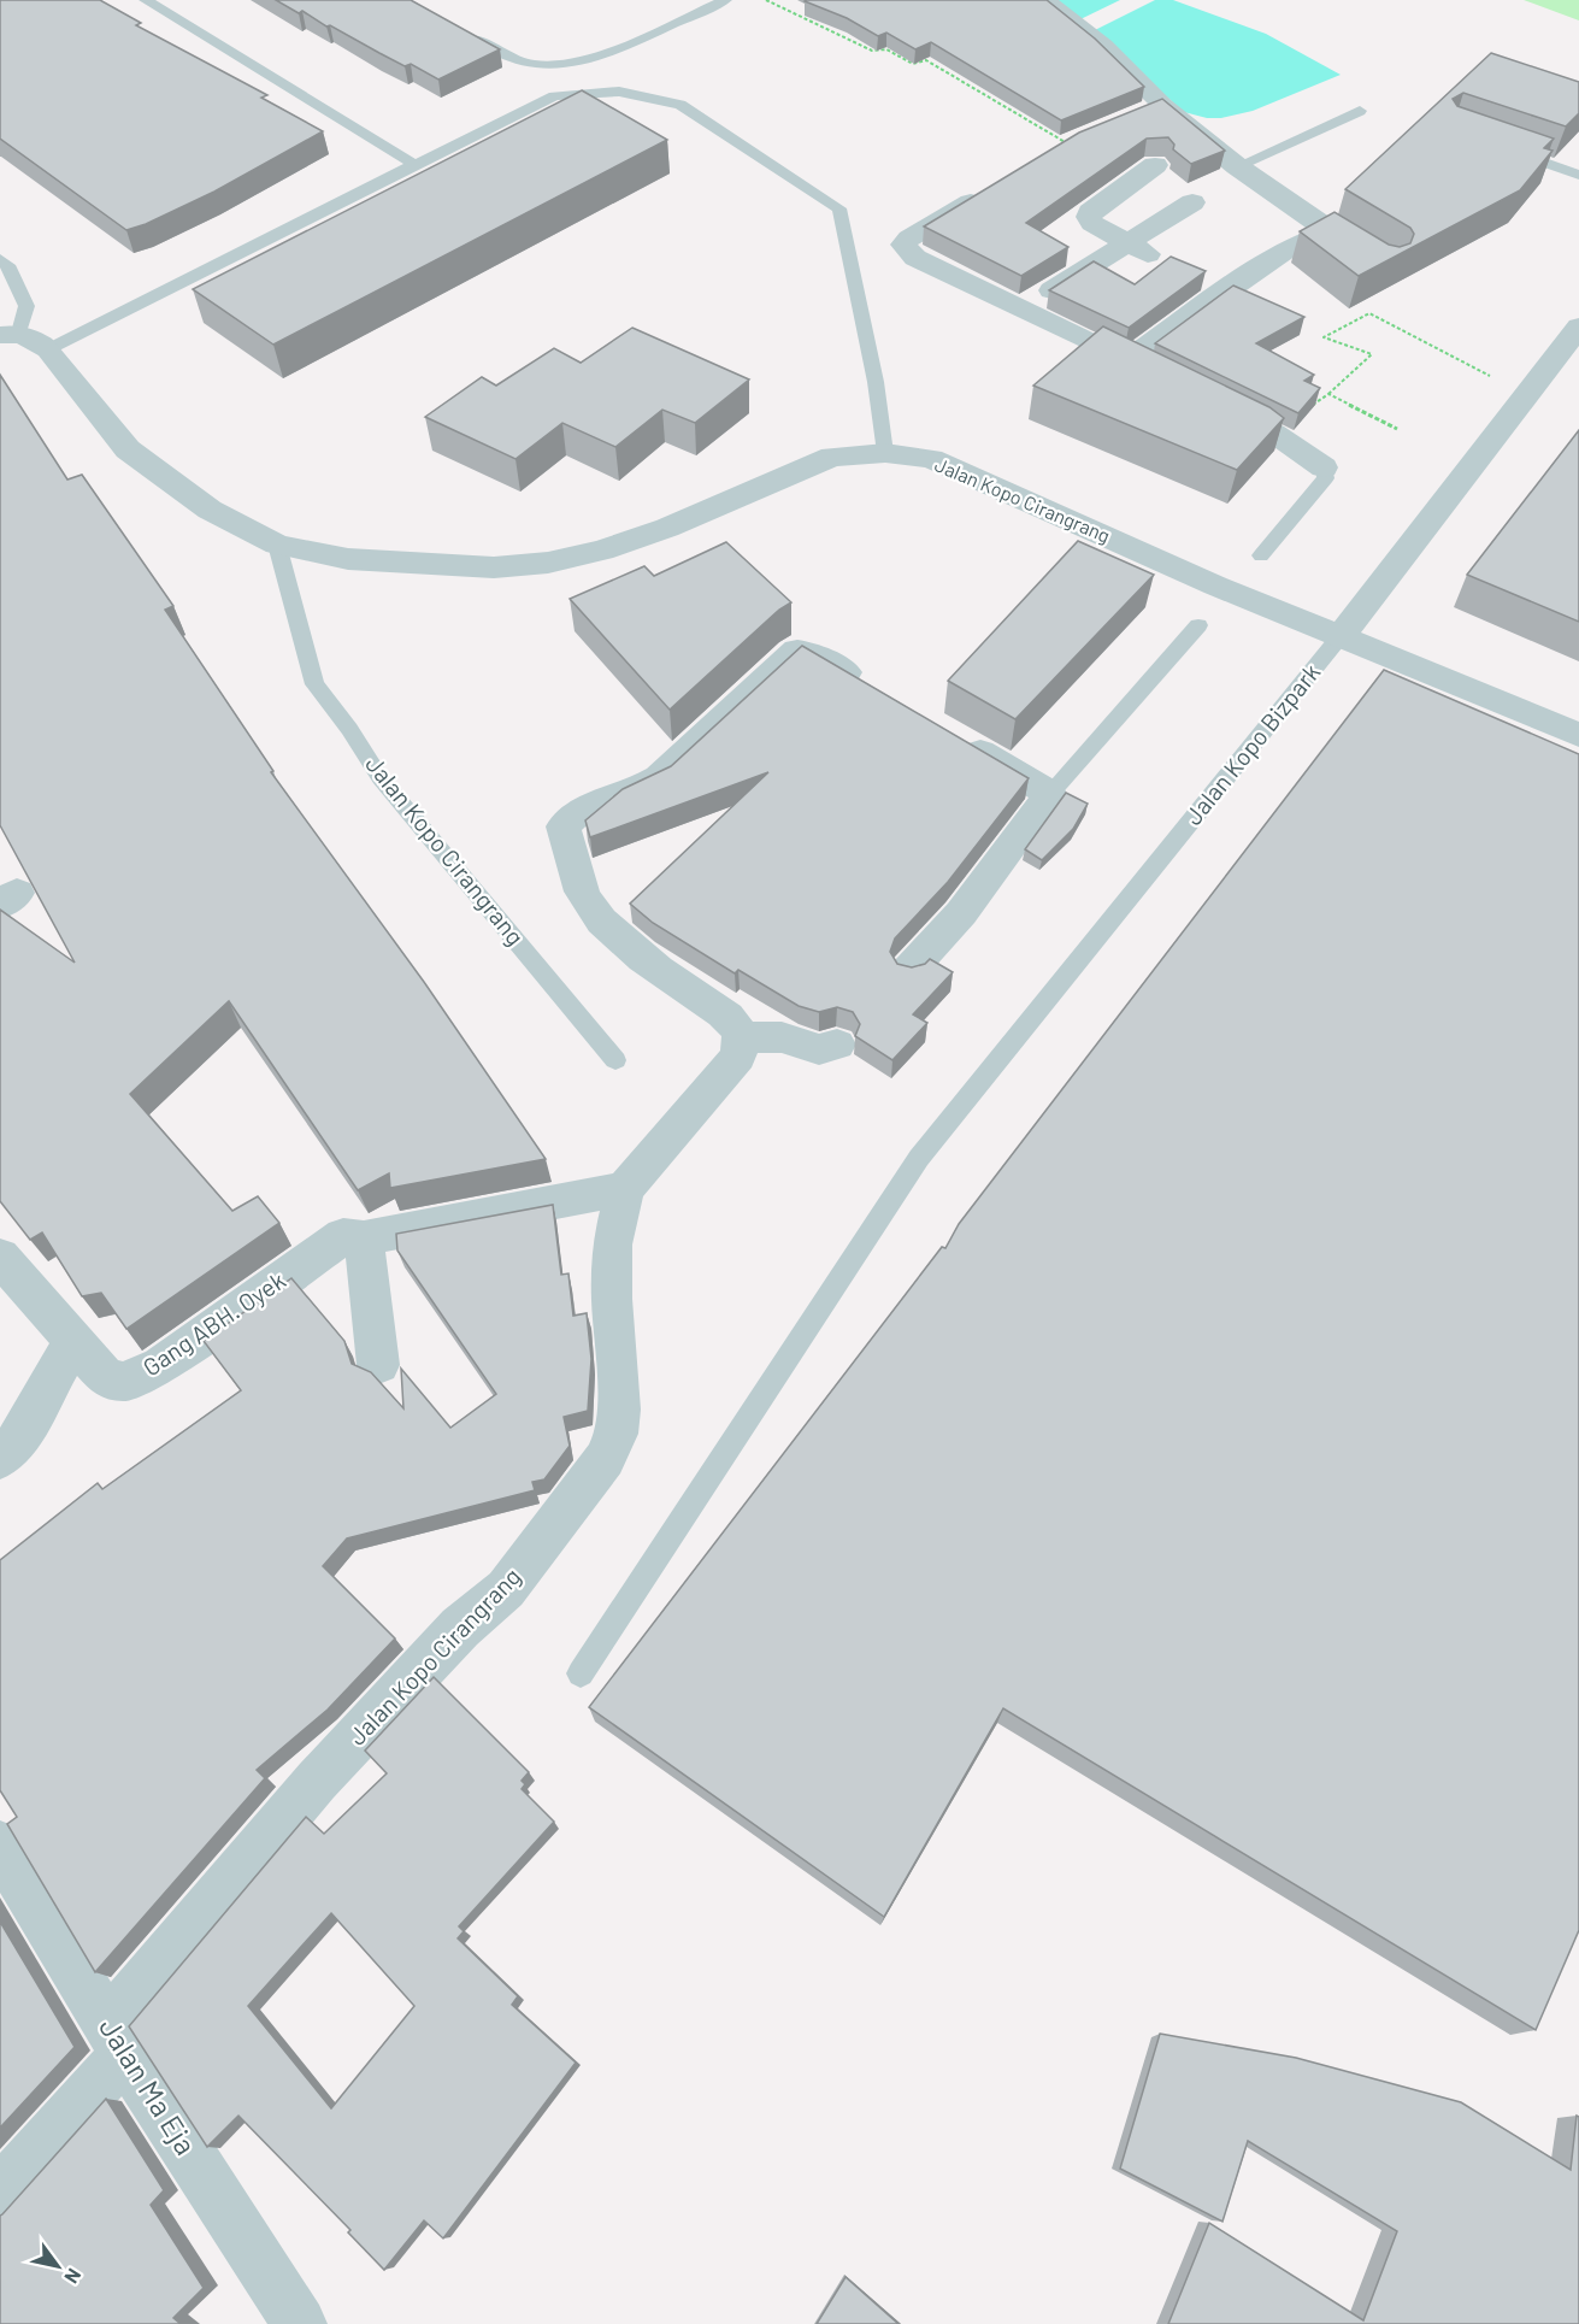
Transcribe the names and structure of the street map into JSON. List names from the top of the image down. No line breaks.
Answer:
{"streets":{"street":["Jalan Kopo Cirangrang","Jalan Kopo Bizpark","Gang ABH. Oyek","Jalan Ma Eja"]},"crossings":[["Jalan Kopo Cirangrang","Jalan Kopo Bizpark"],["Jalan Kopo Cirangrang","Jalan Ma Eja"]],"north":"bottom right"}
